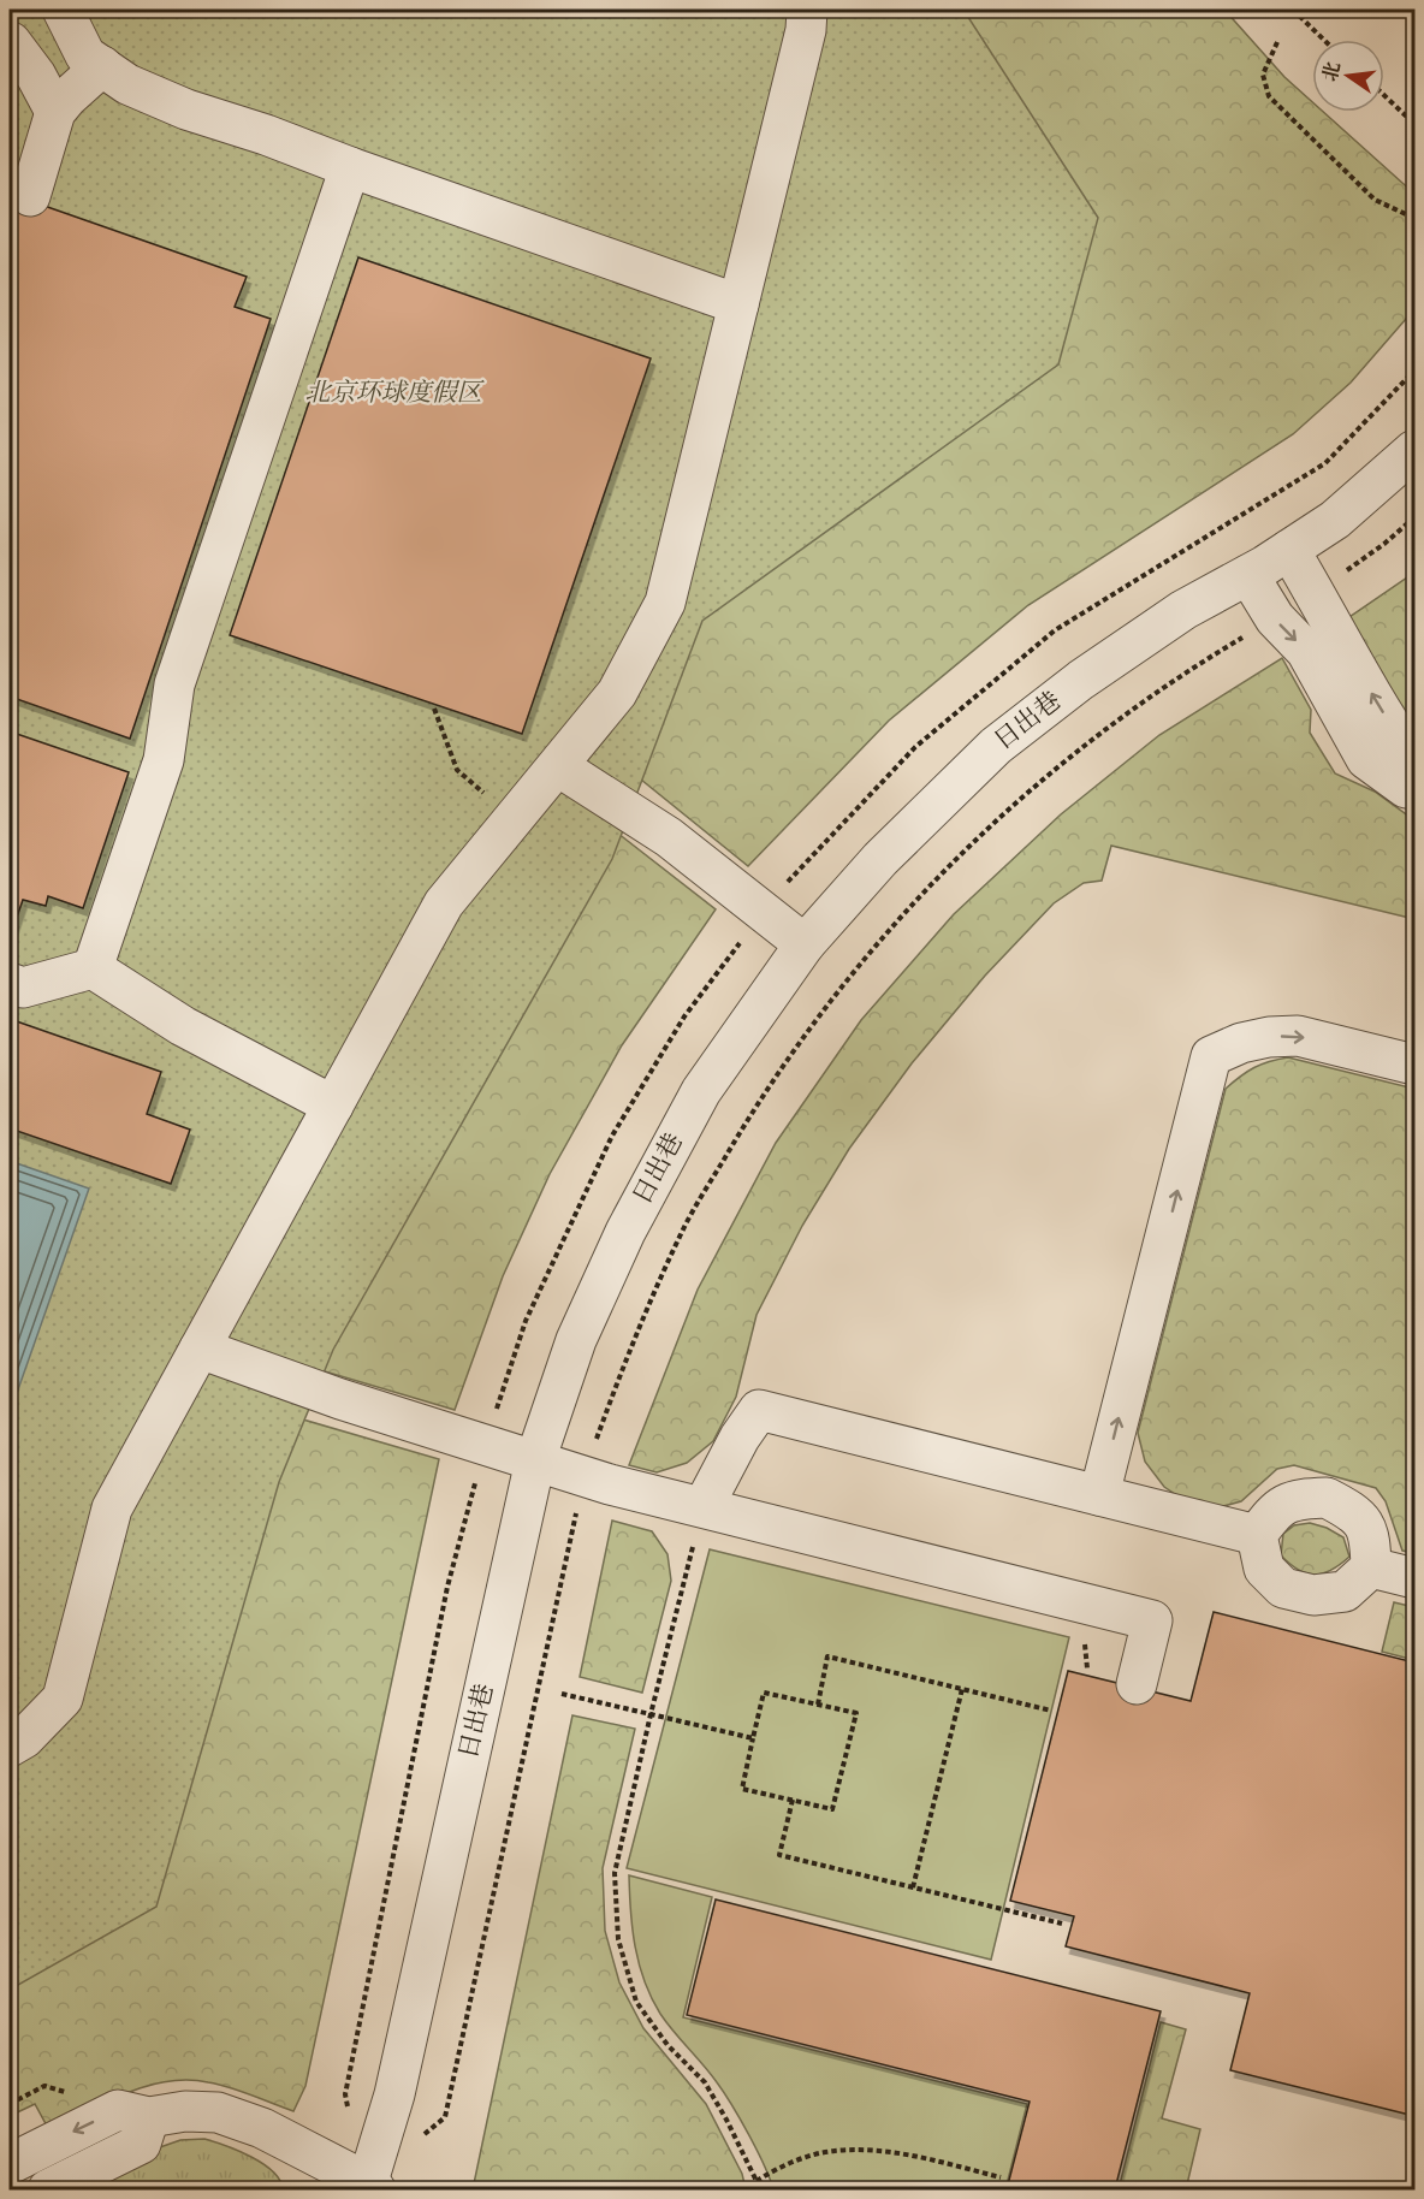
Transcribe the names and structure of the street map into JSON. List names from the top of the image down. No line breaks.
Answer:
{"streets":{"street":["日出巷"]},"parks":["北京环球度假区"],"north":"left"}
